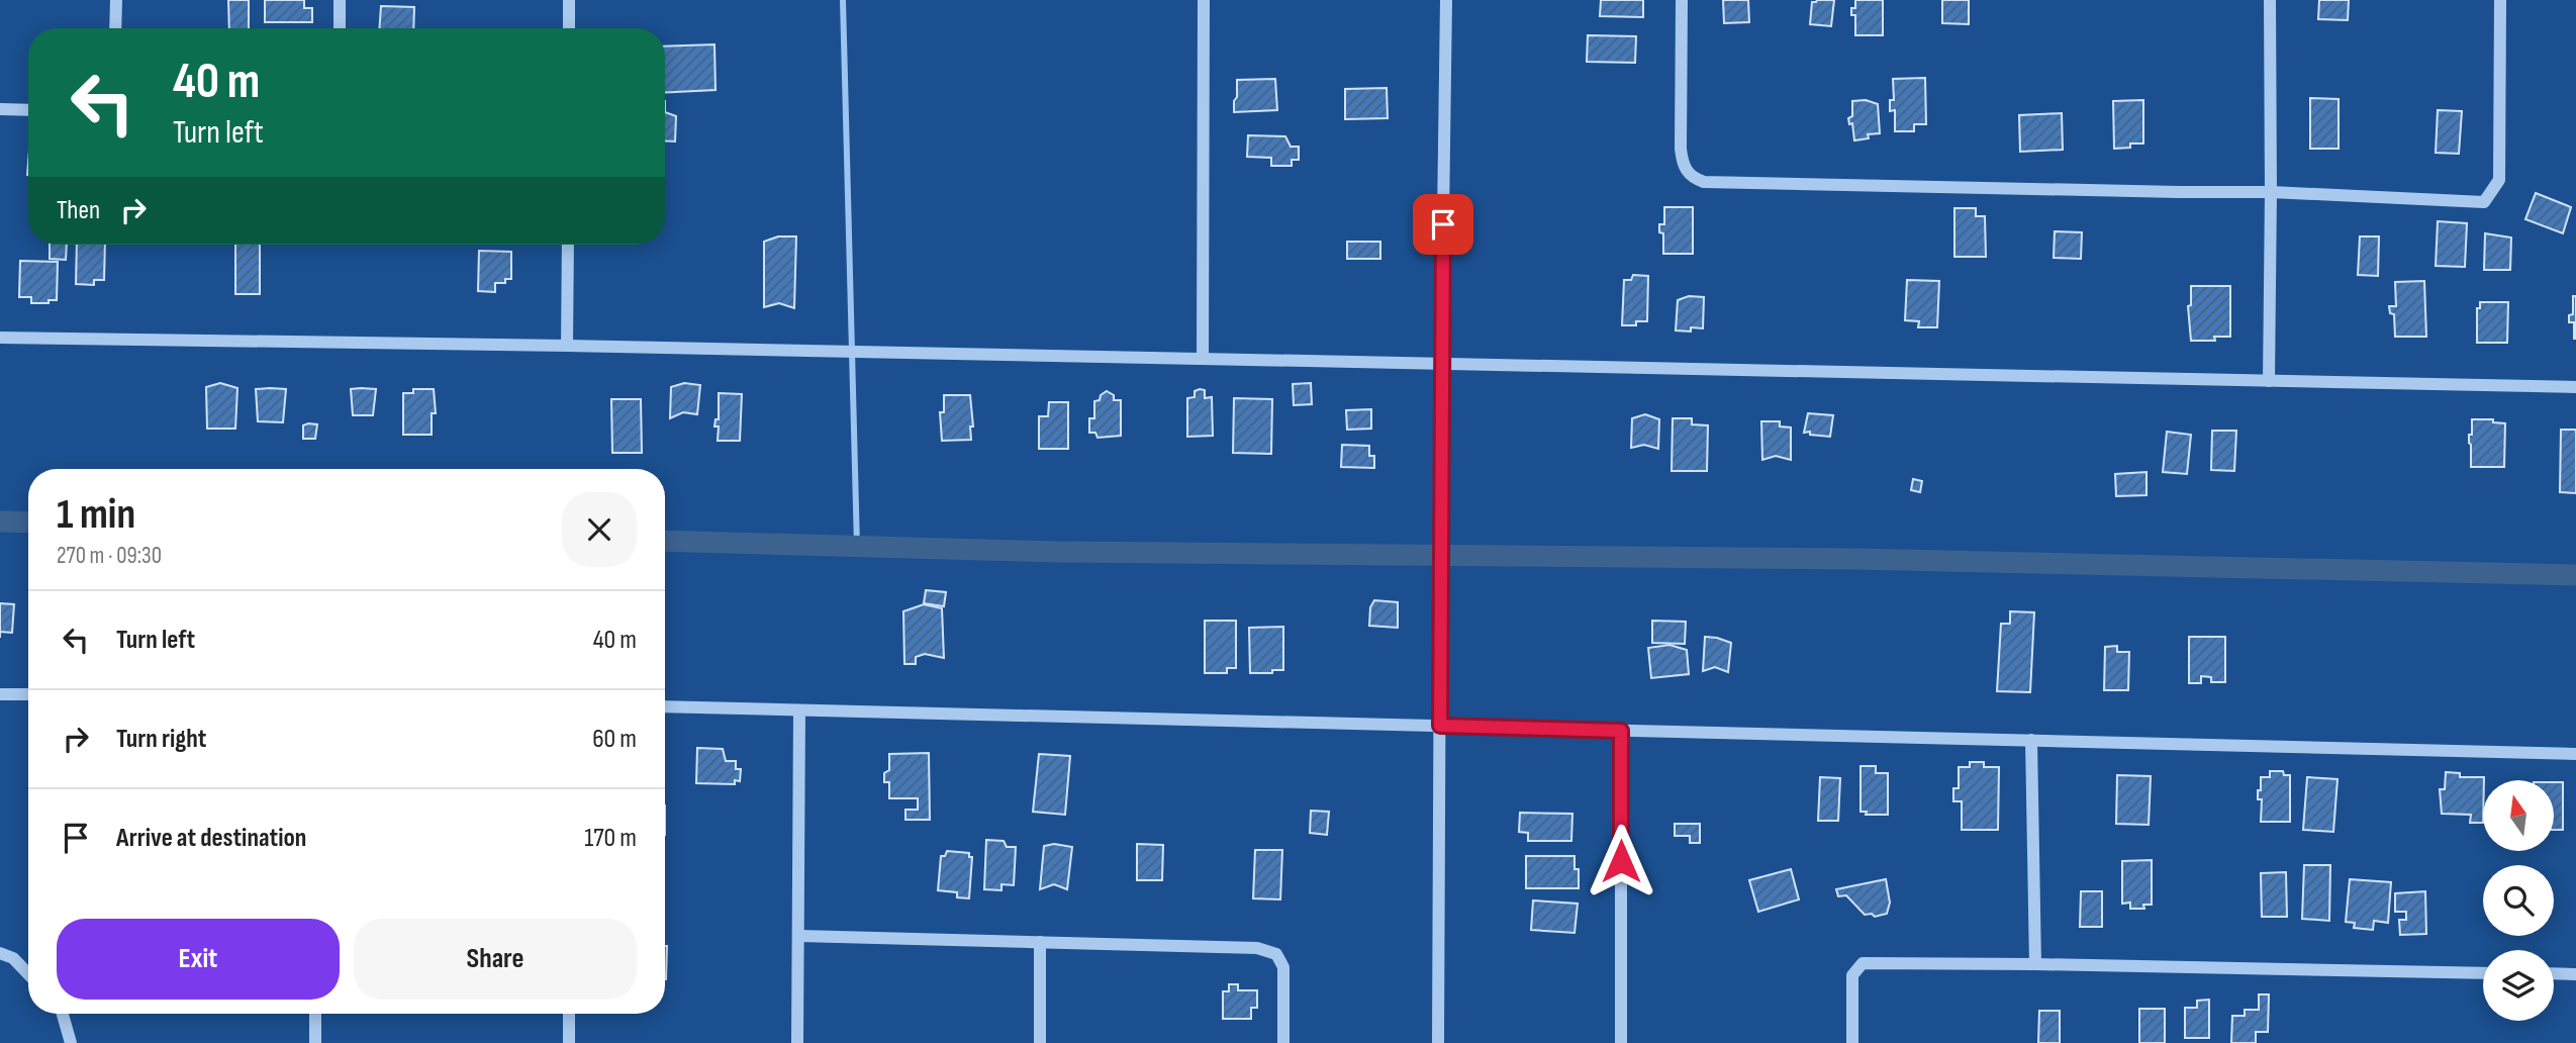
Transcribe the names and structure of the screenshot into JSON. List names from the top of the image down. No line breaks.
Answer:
{"north":"top","page":{"turn":["40 m","Turn left"],"then":"Then","heading":["1 min","270 m · 09:30"],"list":[{"name":"Turn left","value":"40 m"},{"name":"Turn right","value":"60 m"},{"name":"Arrive at destination","value":"170 m"}],"buttons":["Exit","Share"]}}
